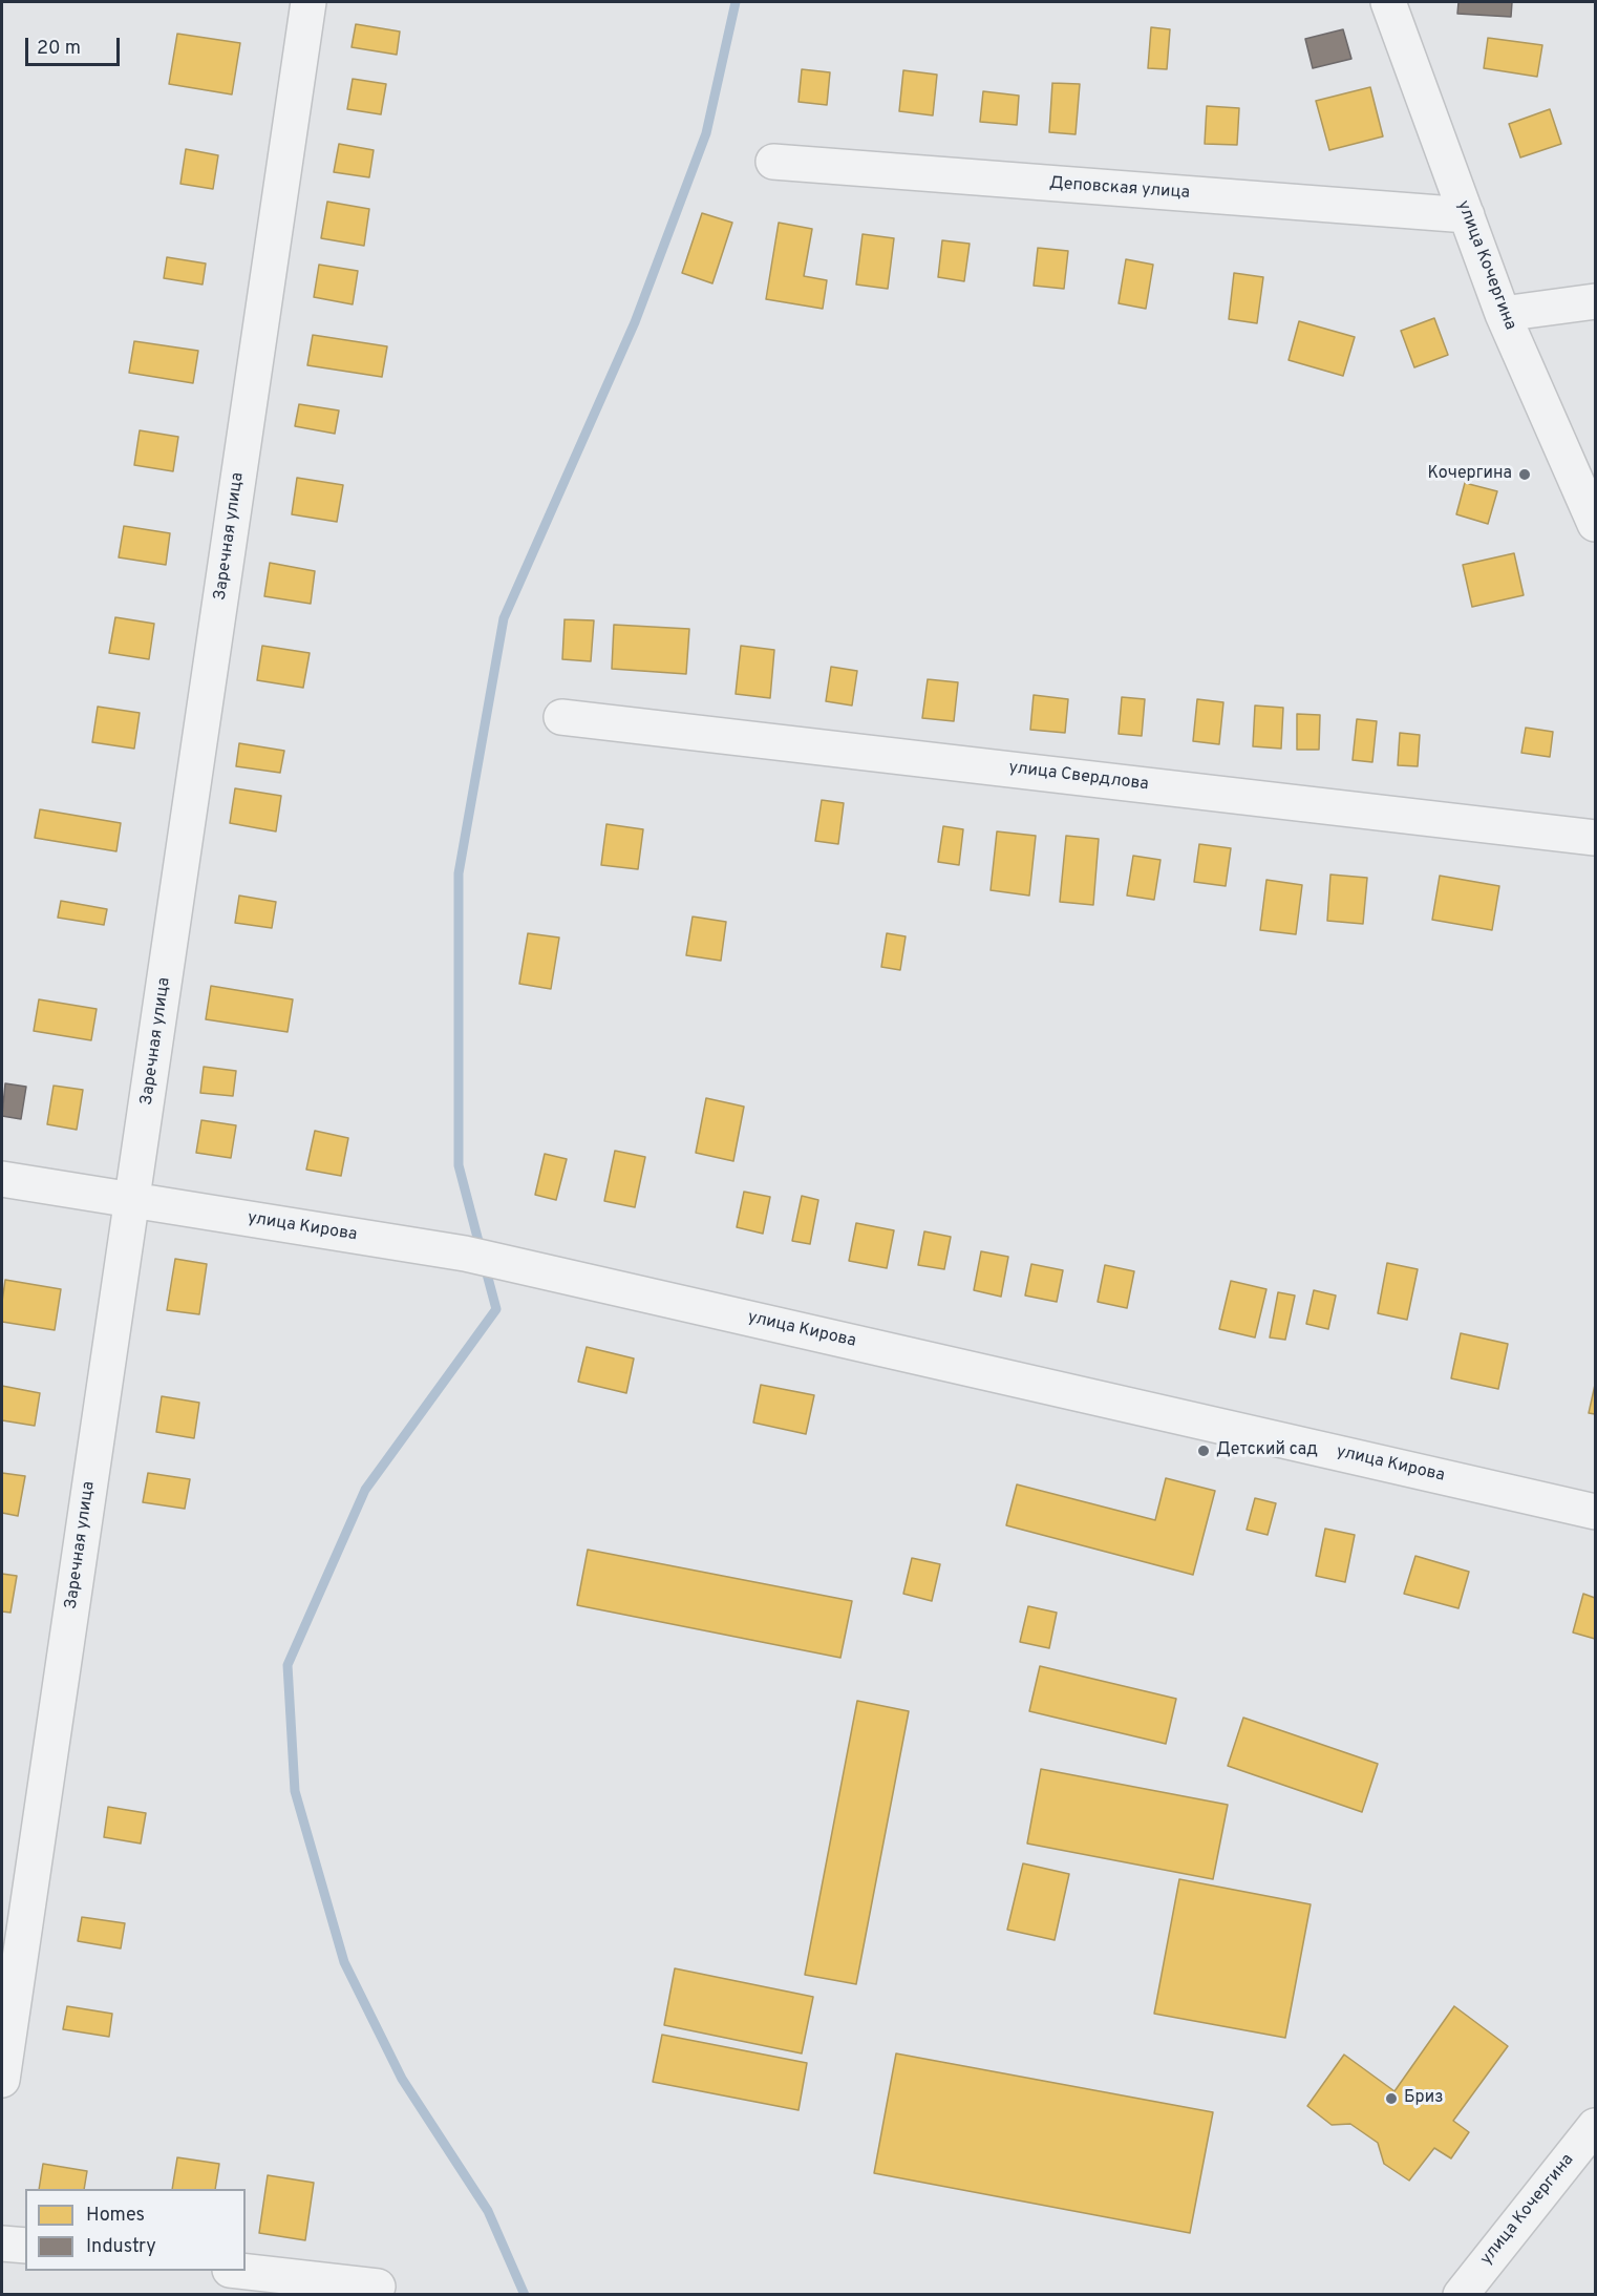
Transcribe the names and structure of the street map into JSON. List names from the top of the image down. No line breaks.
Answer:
{"streets":{"street":["Деповская улица","улица Кочергина","Заречная улица","улица Свердлова","улица Кирова"]},"crossings":[["Деповская улица","улица Кочергина"],["Заречная улица","улица Кирова"]],"places":["Кочергина","Детский сад","Бриз"],"legend":["Homes","Industry"],"scale_bar":"20 m"}
